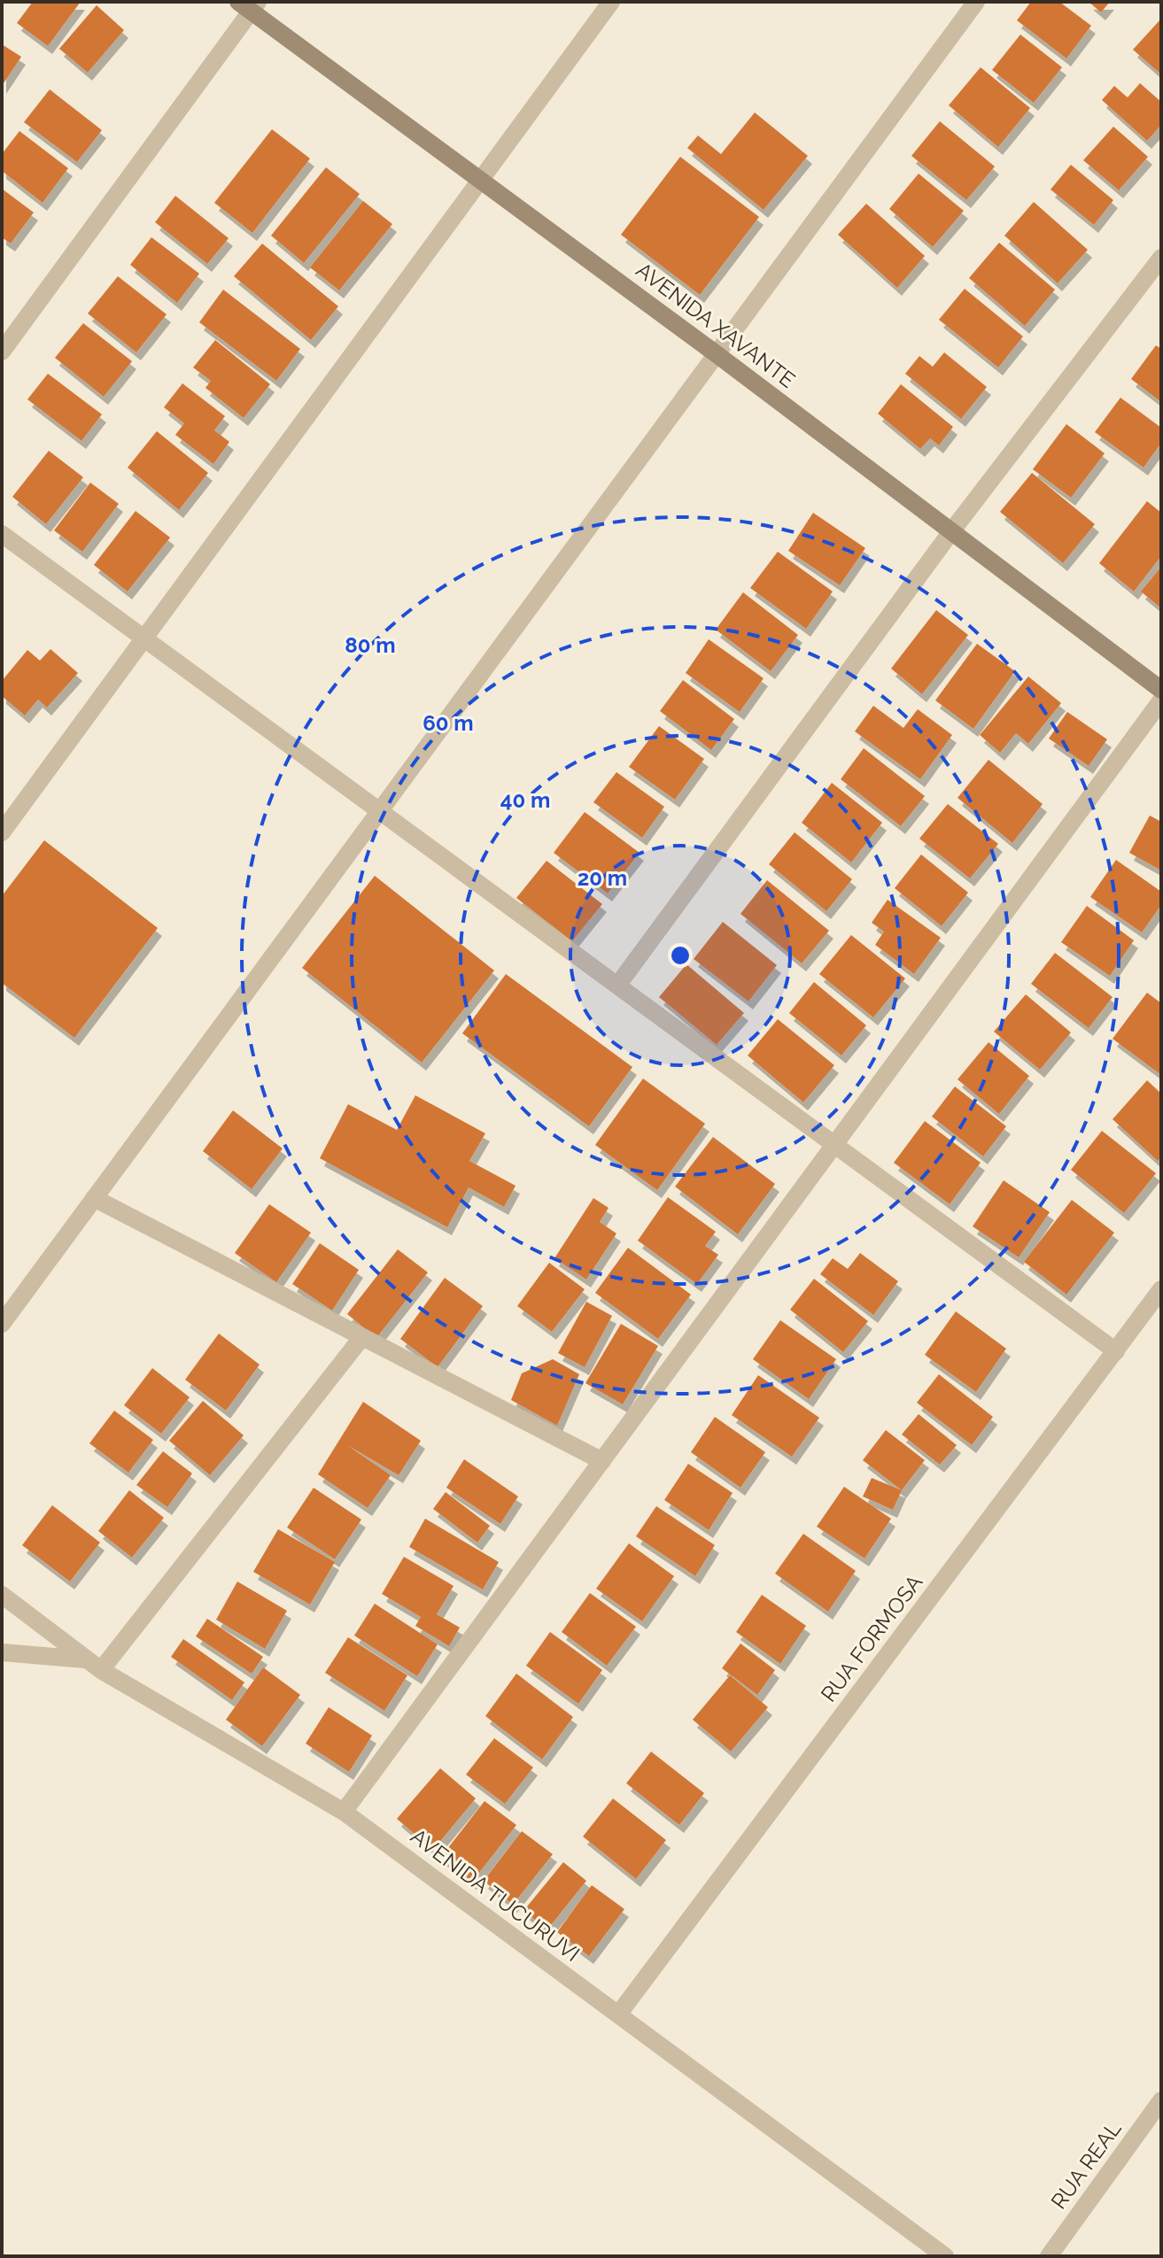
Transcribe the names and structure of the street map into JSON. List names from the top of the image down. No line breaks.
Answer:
{"streets":{"street":["AVENIDA XAVANTE","RUA FORMOSA","AVENIDA TUCURUVI","RUA REAL"]},"crossings":[["RUA FORMOSA","AVENIDA TUCURUVI"]],"rings":["80 m","60 m","40 m","20 m"]}
